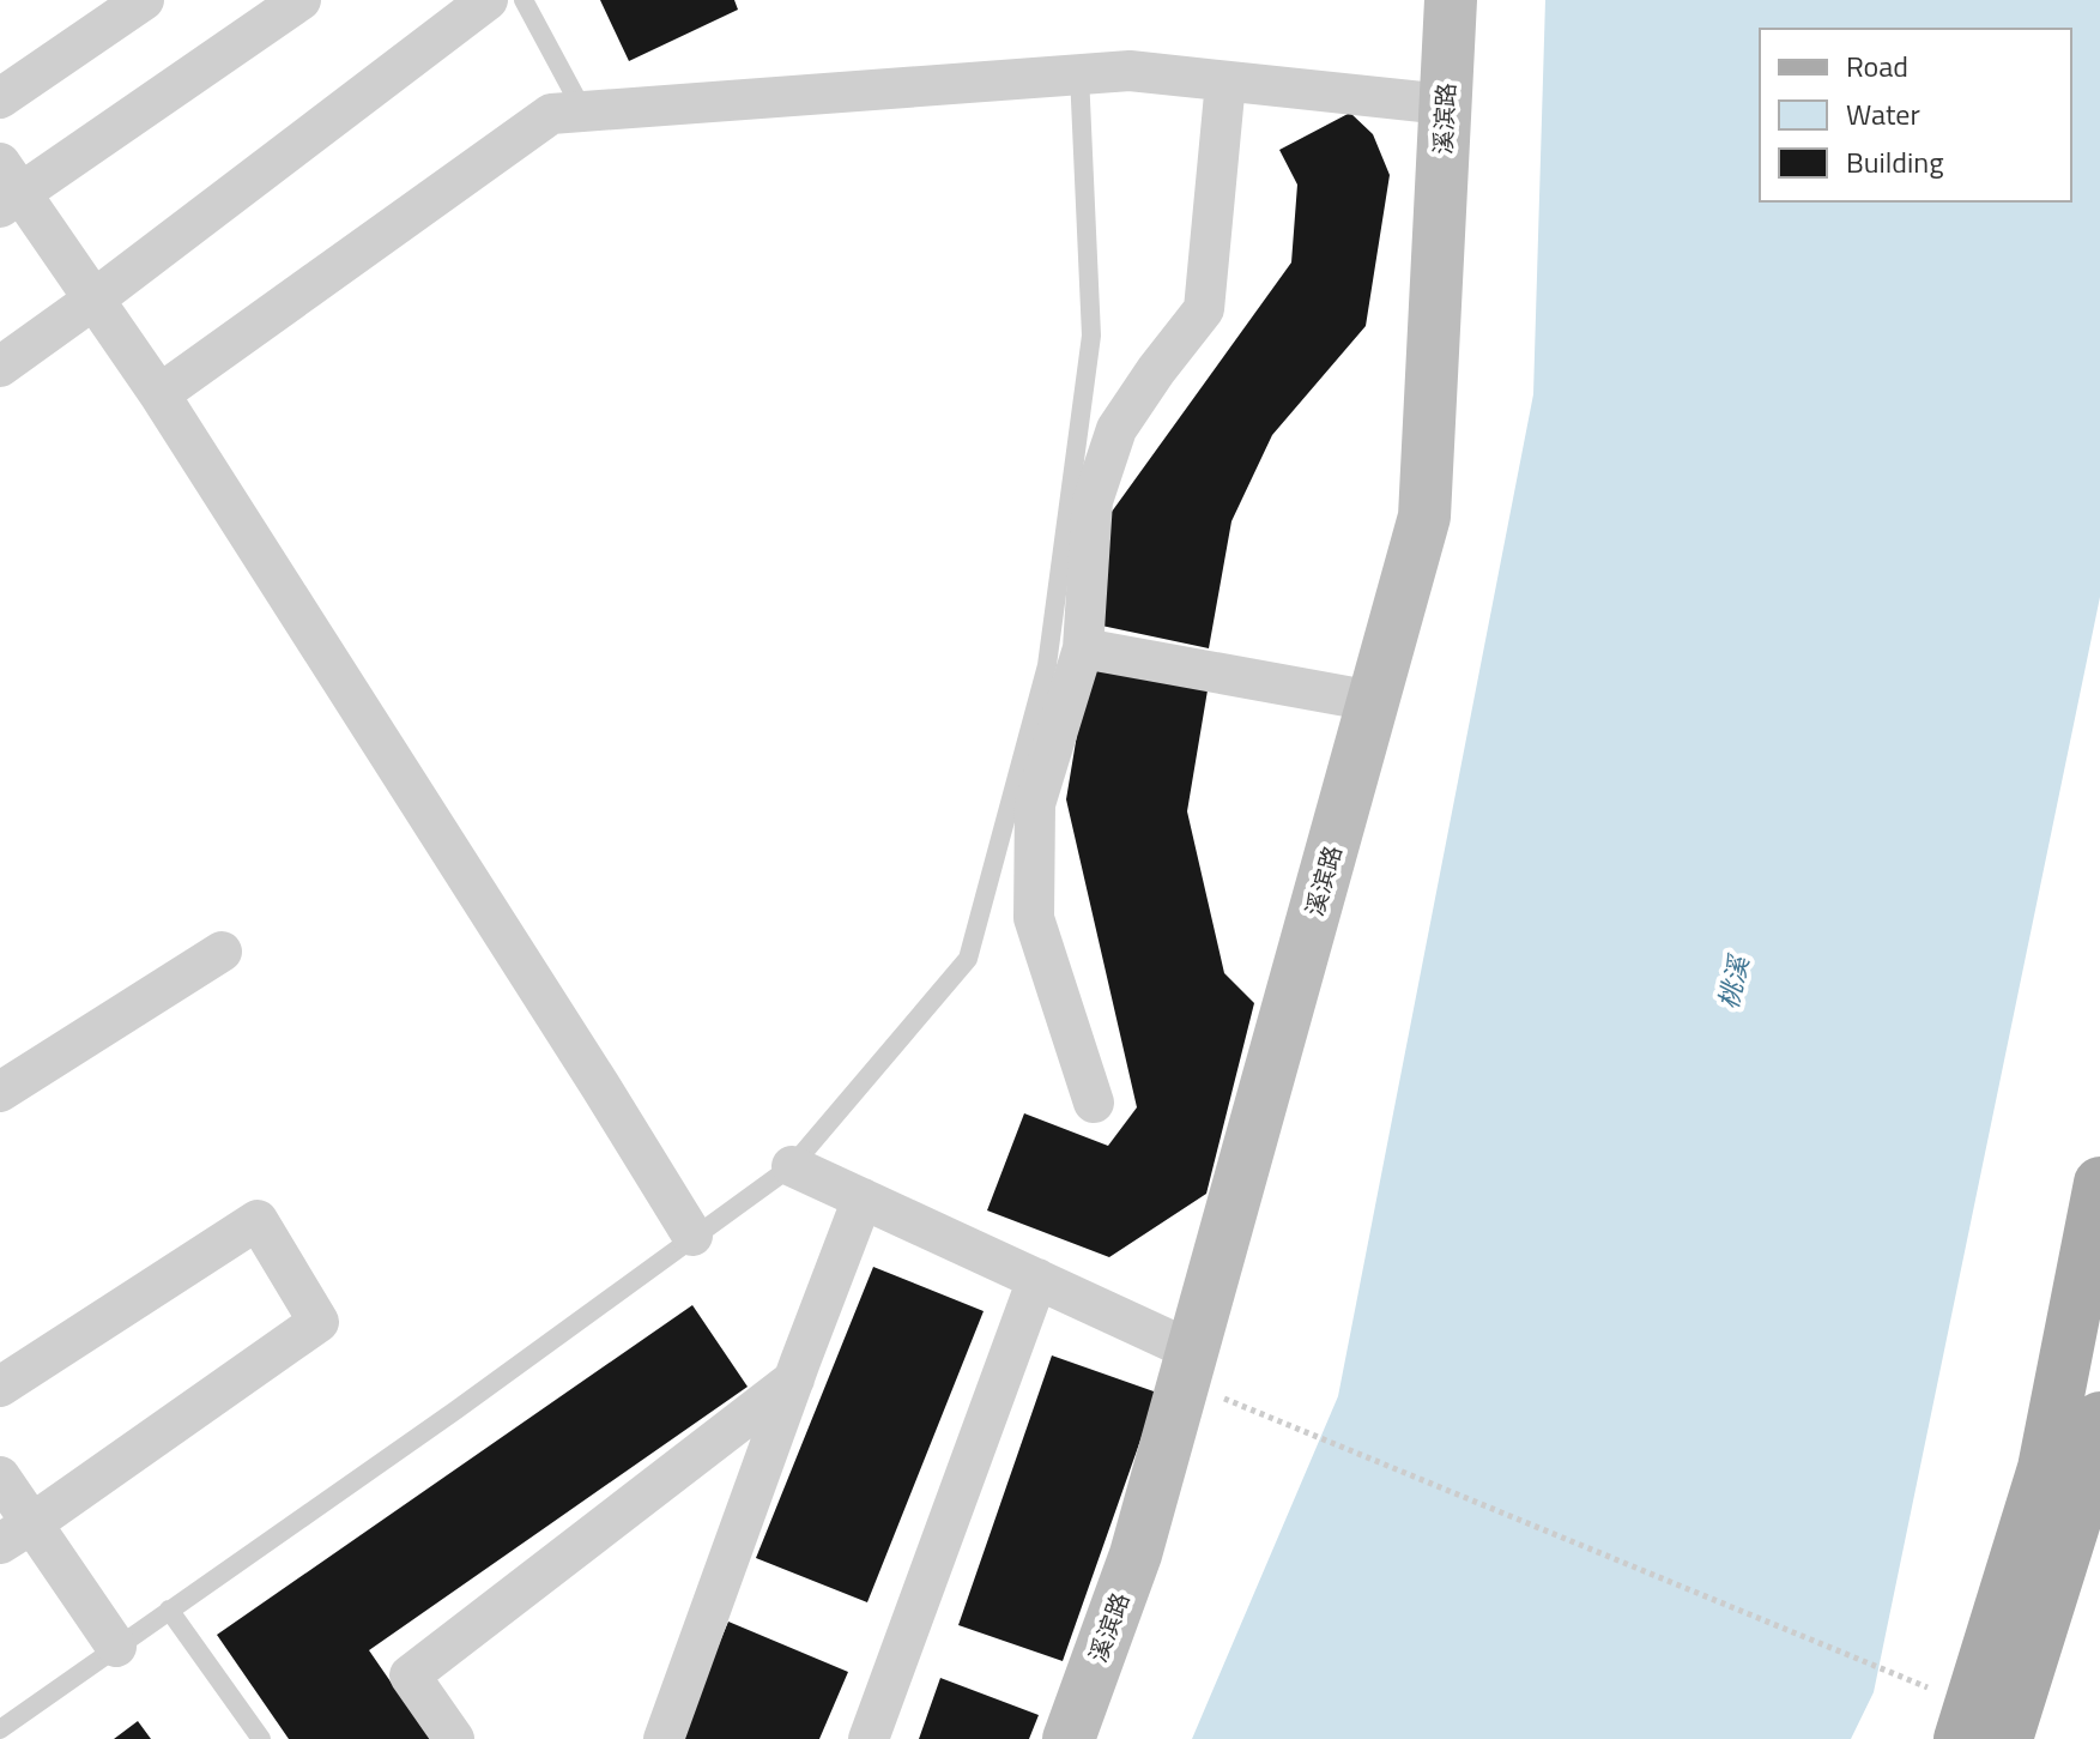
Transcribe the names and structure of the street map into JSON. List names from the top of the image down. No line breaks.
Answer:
{"streets":{"main road":["溪滨路"]},"water":["桃溪"],"legend":["Road","Water","Building"]}
